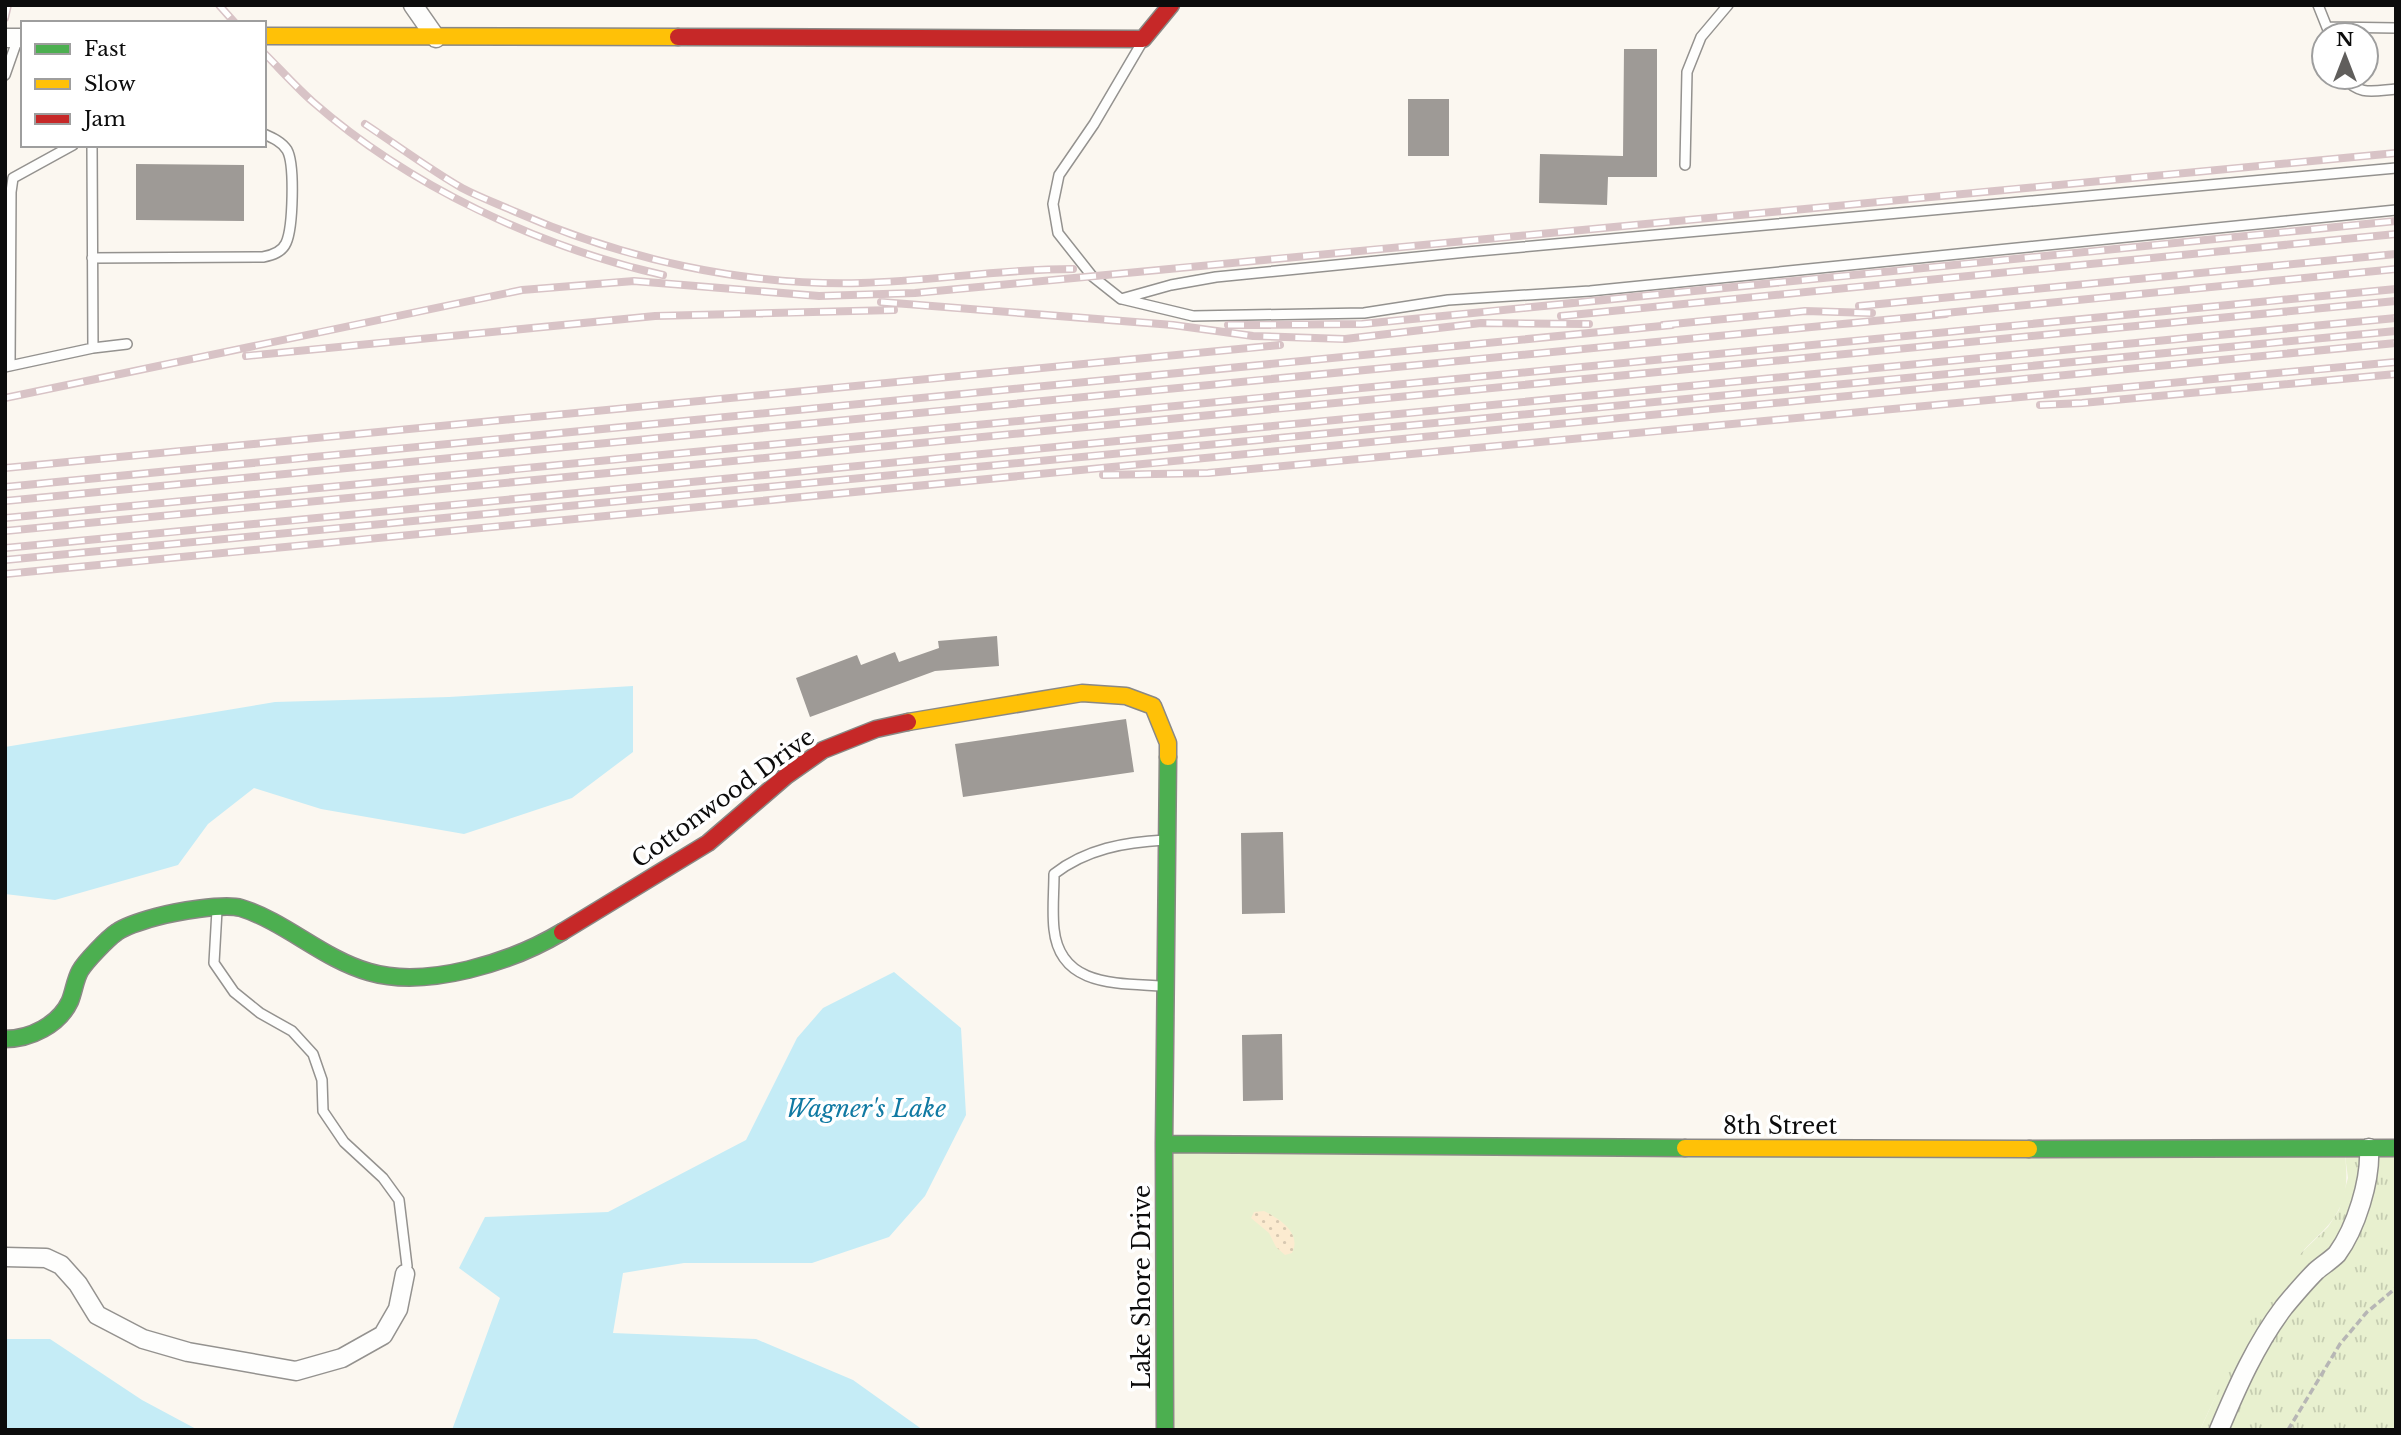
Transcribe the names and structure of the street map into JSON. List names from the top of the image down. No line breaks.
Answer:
{"streets":{"street":["Cottonwood Drive","8th Street","Lake Shore Drive"]},"crossings":[["Cottonwood Drive","8th Street"],["Cottonwood Drive","Lake Shore Drive"],["8th Street","Lake Shore Drive"]],"water":["Wagner's Lake"],"legend":["Fast","Slow","Jam"],"north":"top"}
